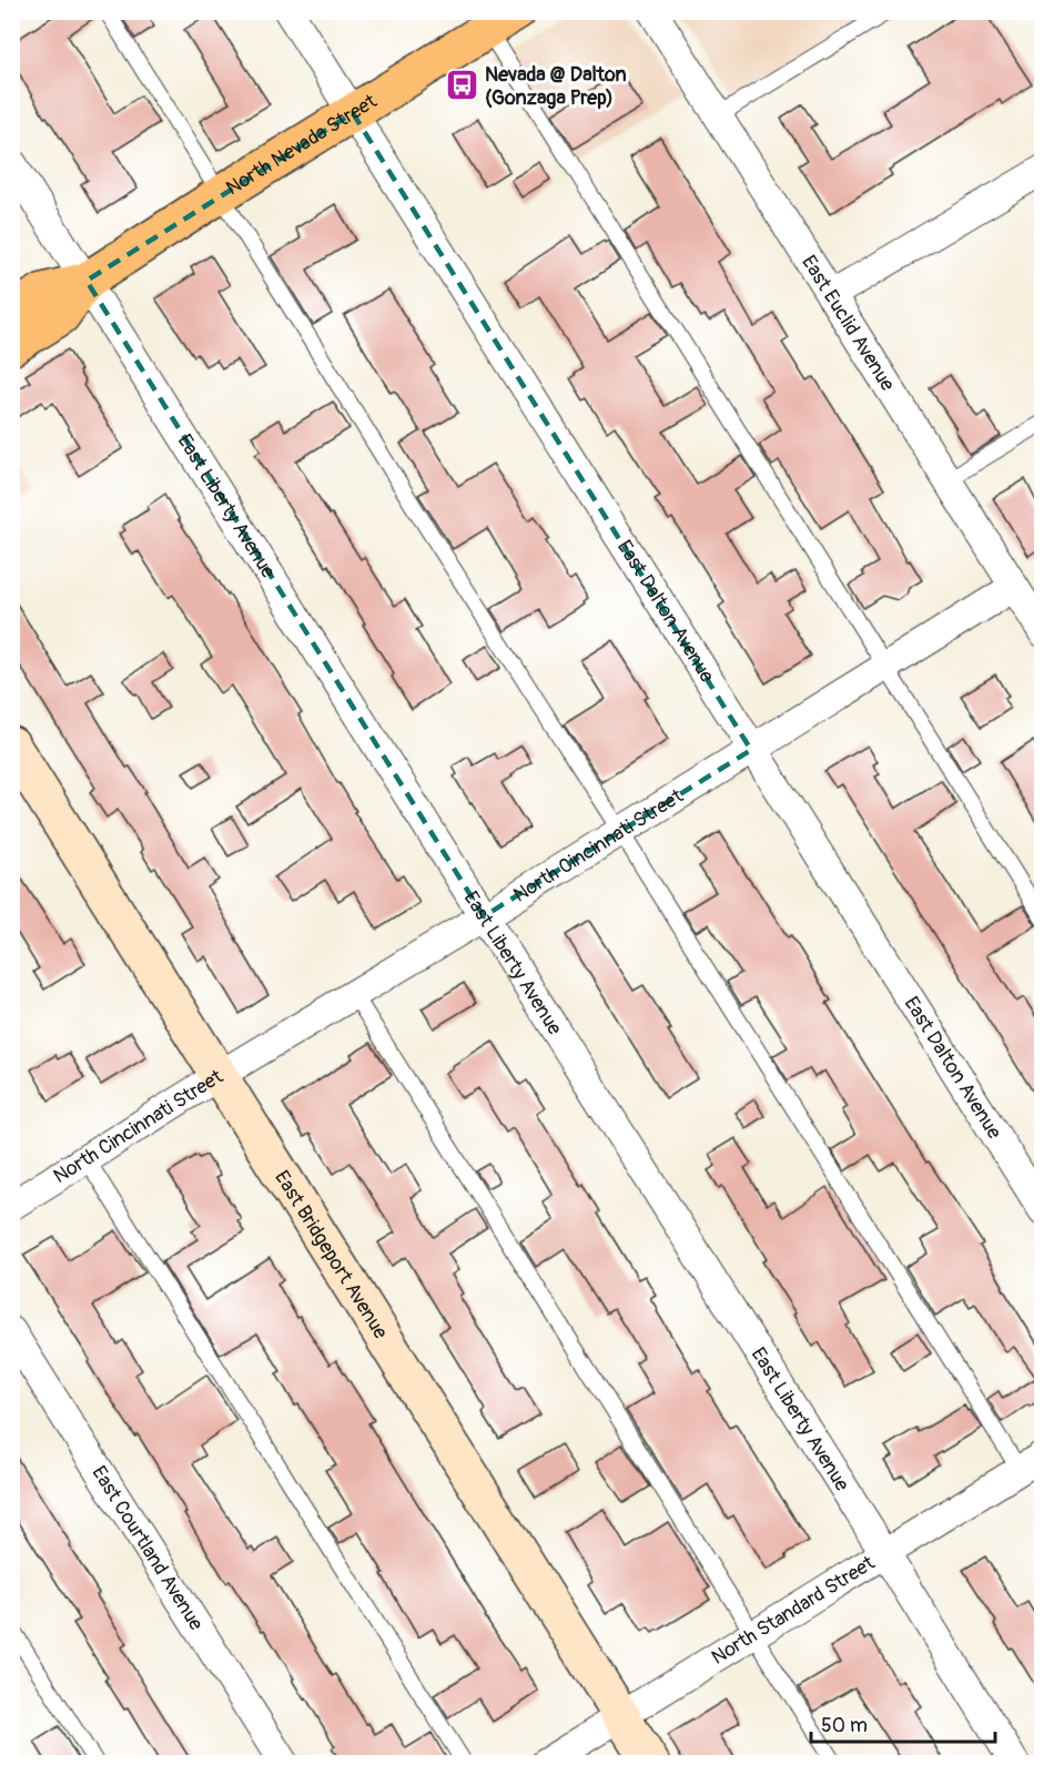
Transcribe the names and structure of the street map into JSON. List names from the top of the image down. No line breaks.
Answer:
{"streets":{"main road":["North Nevada Street"],"street":["East Euclid Avenue","East Liberty Avenue","East Dalton Avenue","North Cincinnati Street","East Bridgeport Avenue","East Courtland Avenue","North Standard Street"]},"crossings":[["North Nevada Street","East Liberty Avenue"],["North Nevada Street","East Dalton Avenue"],["East Euclid Avenue","North Cincinnati Street"],["East Liberty Avenue","North Cincinnati Street"],["East Liberty Avenue","North Standard Street"],["East Dalton Avenue","North Cincinnati Street"],["North Cincinnati Street","East Bridgeport Avenue"],["East Bridgeport Avenue","North Standard Street"]],"places":{"bus stop":["Nevada @ Dalton (Gonzaga Prep)"]},"scale_bar":"50 m"}
